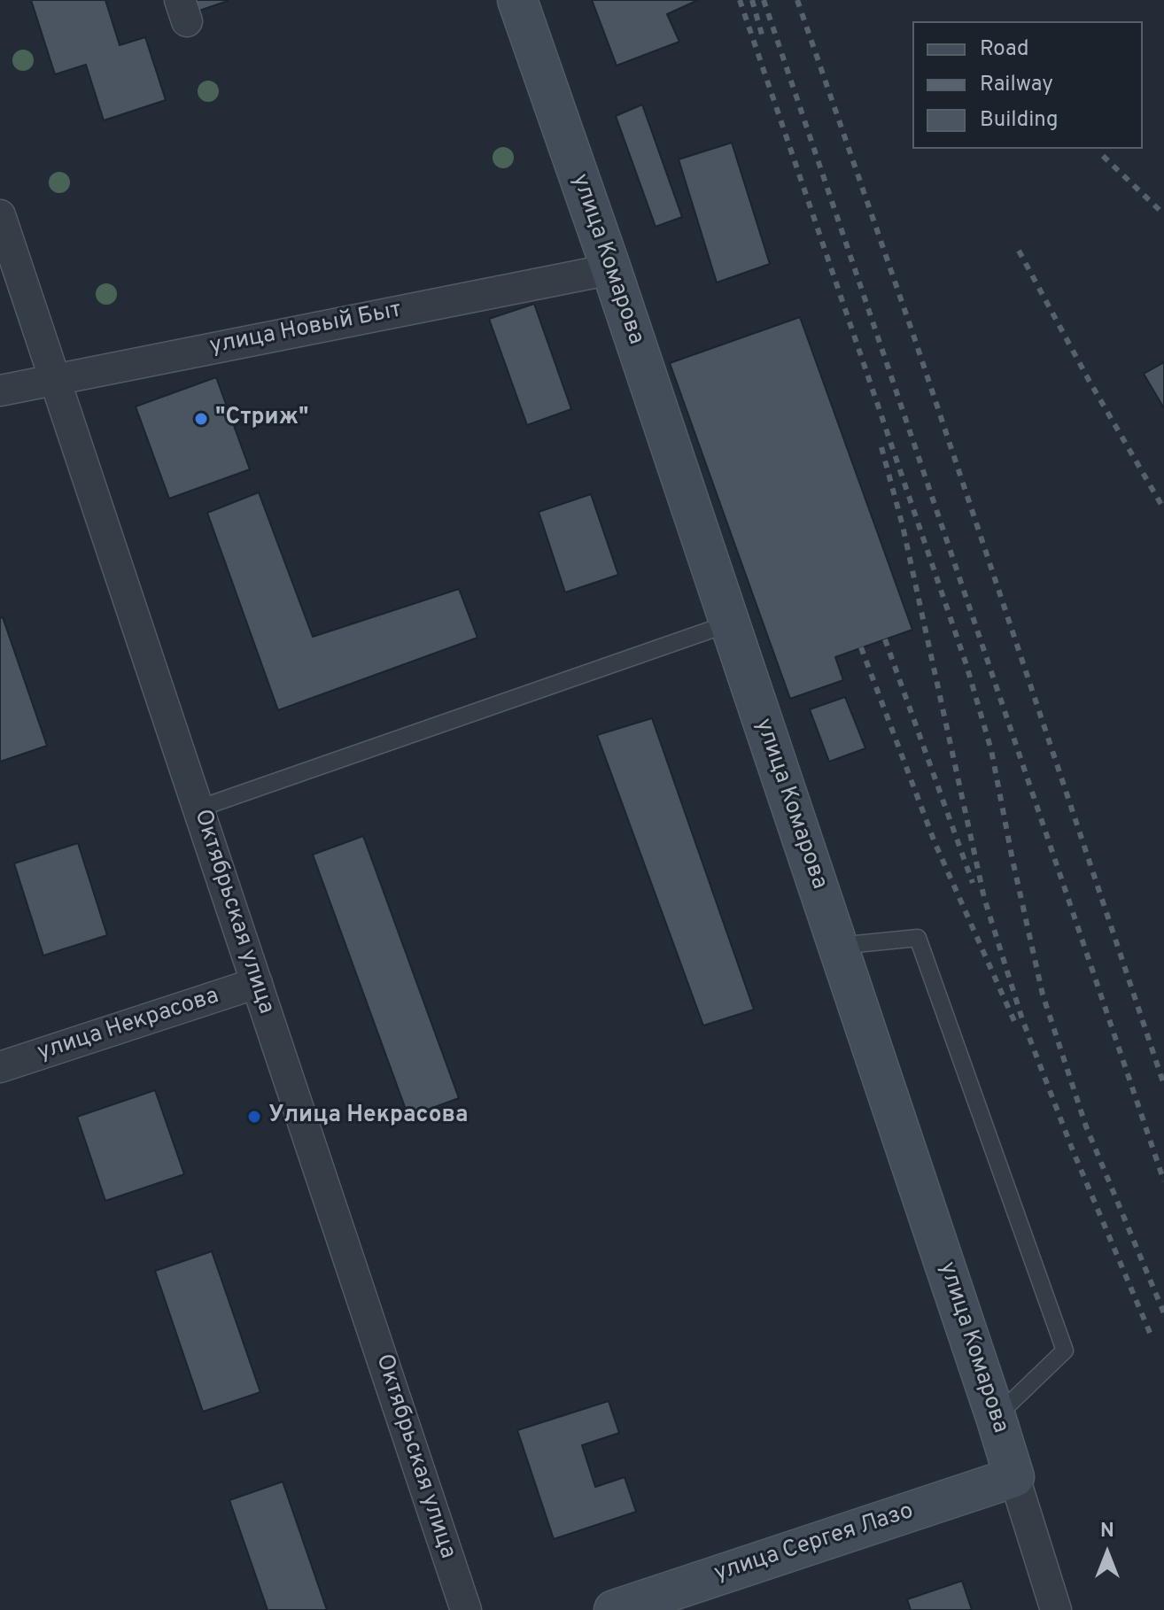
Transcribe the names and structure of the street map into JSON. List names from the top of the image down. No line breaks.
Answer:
{"streets":{"main road":["улица Комарова","улица Сергея Лазо"],"street":["улица Новый Быт","Октябрьская улица","улица Некрасова"]},"crossings":[["улица Комарова","улица Новый Быт"],["улица Комарова","улица Сергея Лазо"],["улица Новый Быт","Октябрьская улица"],["Октябрьская улица","улица Некрасова"]],"places":["\"Стриж\"","Улица Некрасова"],"legend":["Road","Railway","Building"],"north":"top"}
